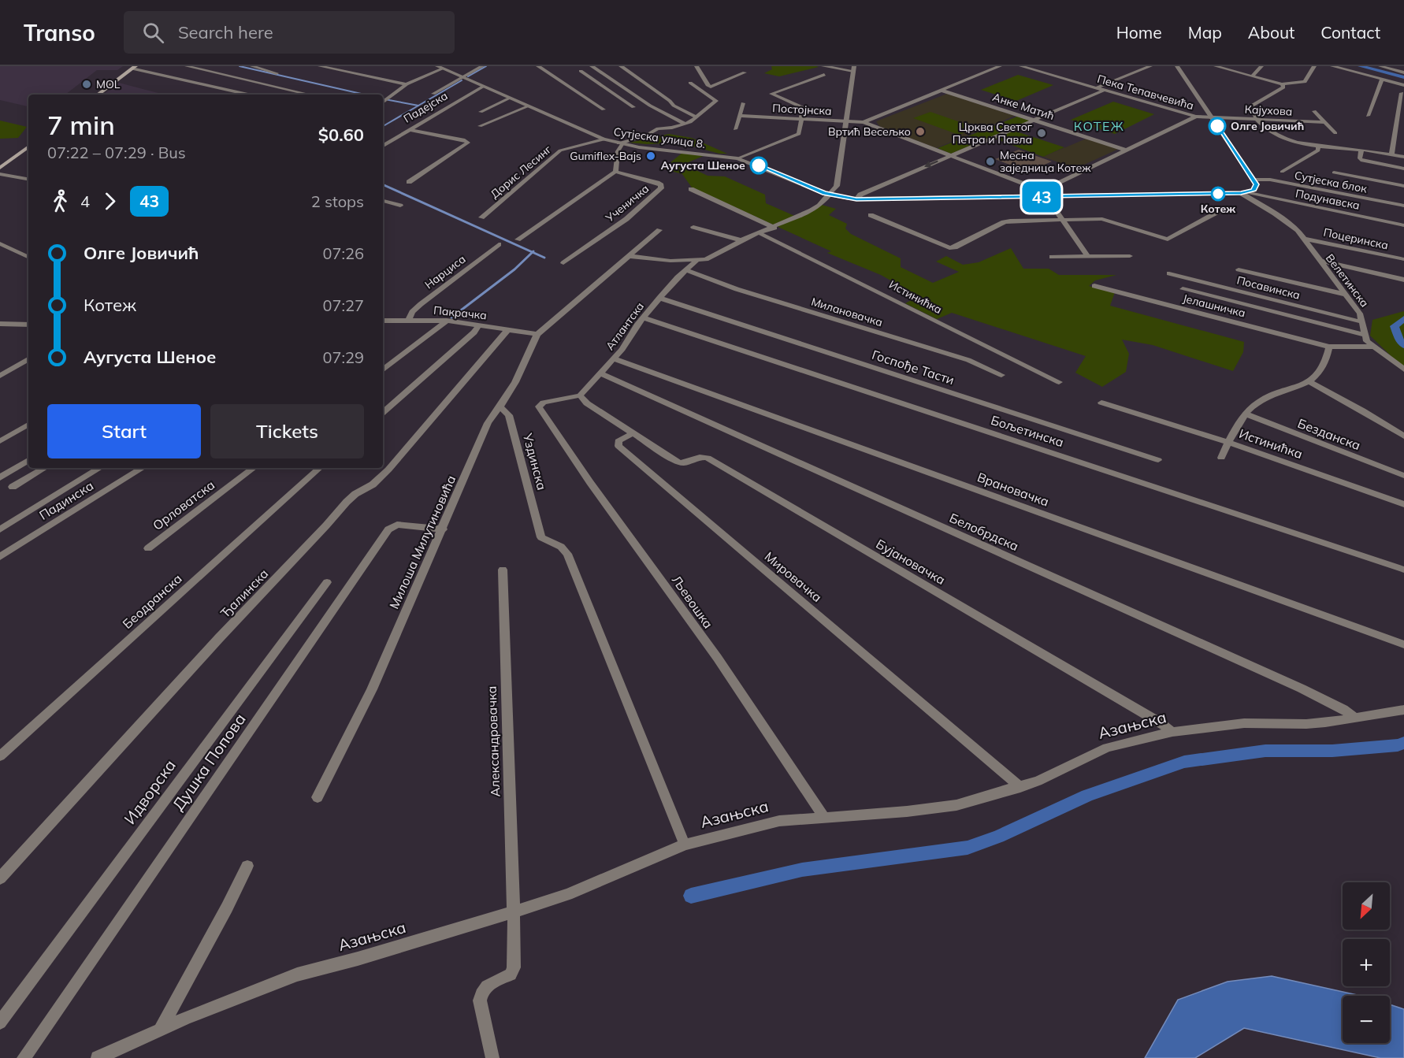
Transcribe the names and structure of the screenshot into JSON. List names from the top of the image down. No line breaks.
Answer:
{"streets":{"street":["Пека Тепавчевића","Анке Матић","Падејска","Постојнска","Кајухова","Сутјеска улица 8.","Дорис Лесинг","Сутјеска блок","Подунавска","Ученичка","Поцеринска","Нарциса","Велетинска","Посавинска","Истинићка","Јелашничка","Милановачка","Пакрачка","Атлантска","Госпође Тасти","Бољетинска","Безданска","Уздинска","Врановачка","Падинска","Орловатска","Белобрдска","Милоша Милутиновића","Бујановачка","Мировачка","Ђалинска","Беодранска","Љевошка","Азањска","Александровачка","Душка Попова","Идворска"]},"crossings":[["Пека Тепавчевића","Кајухова"],["Падејска","Сутјеска улица 8."],["Сутјеска улица 8.","Дорис Лесинг"],["Сутјеска улица 8.","Подунавска"],["Подунавска","Велетинска"],["Поцеринска","Велетинска"],["Нарциса","Пакрачка"],["Велетинска","Посавинска"],["Милановачка","Атлантска"],["Пакрачка","Ђалинска"],["Атлантска","Госпође Тасти"],["Атлантска","Бољетинска"],["Атлантска","Врановачка"],["Атлантска","Белобрдска"],["Атлантска","Љевошка"],["Уздинска","Милоша Милутиновића"],["Уздинска","Азањска"],["Белобрдска","Азањска"],["Милоша Милутиновића","Душка Попова"],["Бујановачка","Мировачка"],["Бујановачка","Азањска"],["Мировачка","Азањска"],["Љевошка","Азањска"],["Азањска","Александровачка"]],"districts":["КОТЕЖ"],"places":["MOL","Олге Јовичић","Вртић Весељко","Црква Светог Петра и Павла","Gumiflex-Bajs","Месна заједница Котеж","Аугуста Шеное","Котеж"],"lines":["bus line 43"],"north":"bottom left","page":{"header":"Transo","search":"Search here","nav":["Home","Map","About","Contact"],"on_map":"43","heading":["7 min","07:22 – 07:29 · Bus","$0.60"],"legs":["4","43","2 stops"],"list":[{"name":"Олге Јовичић","value":"07:26"},{"name":"Котеж","value":"07:27"},{"name":"Аугуста Шеное","value":"07:29"}],"buttons":["Start","Tickets"],"map_buttons":["+","−"]}}
